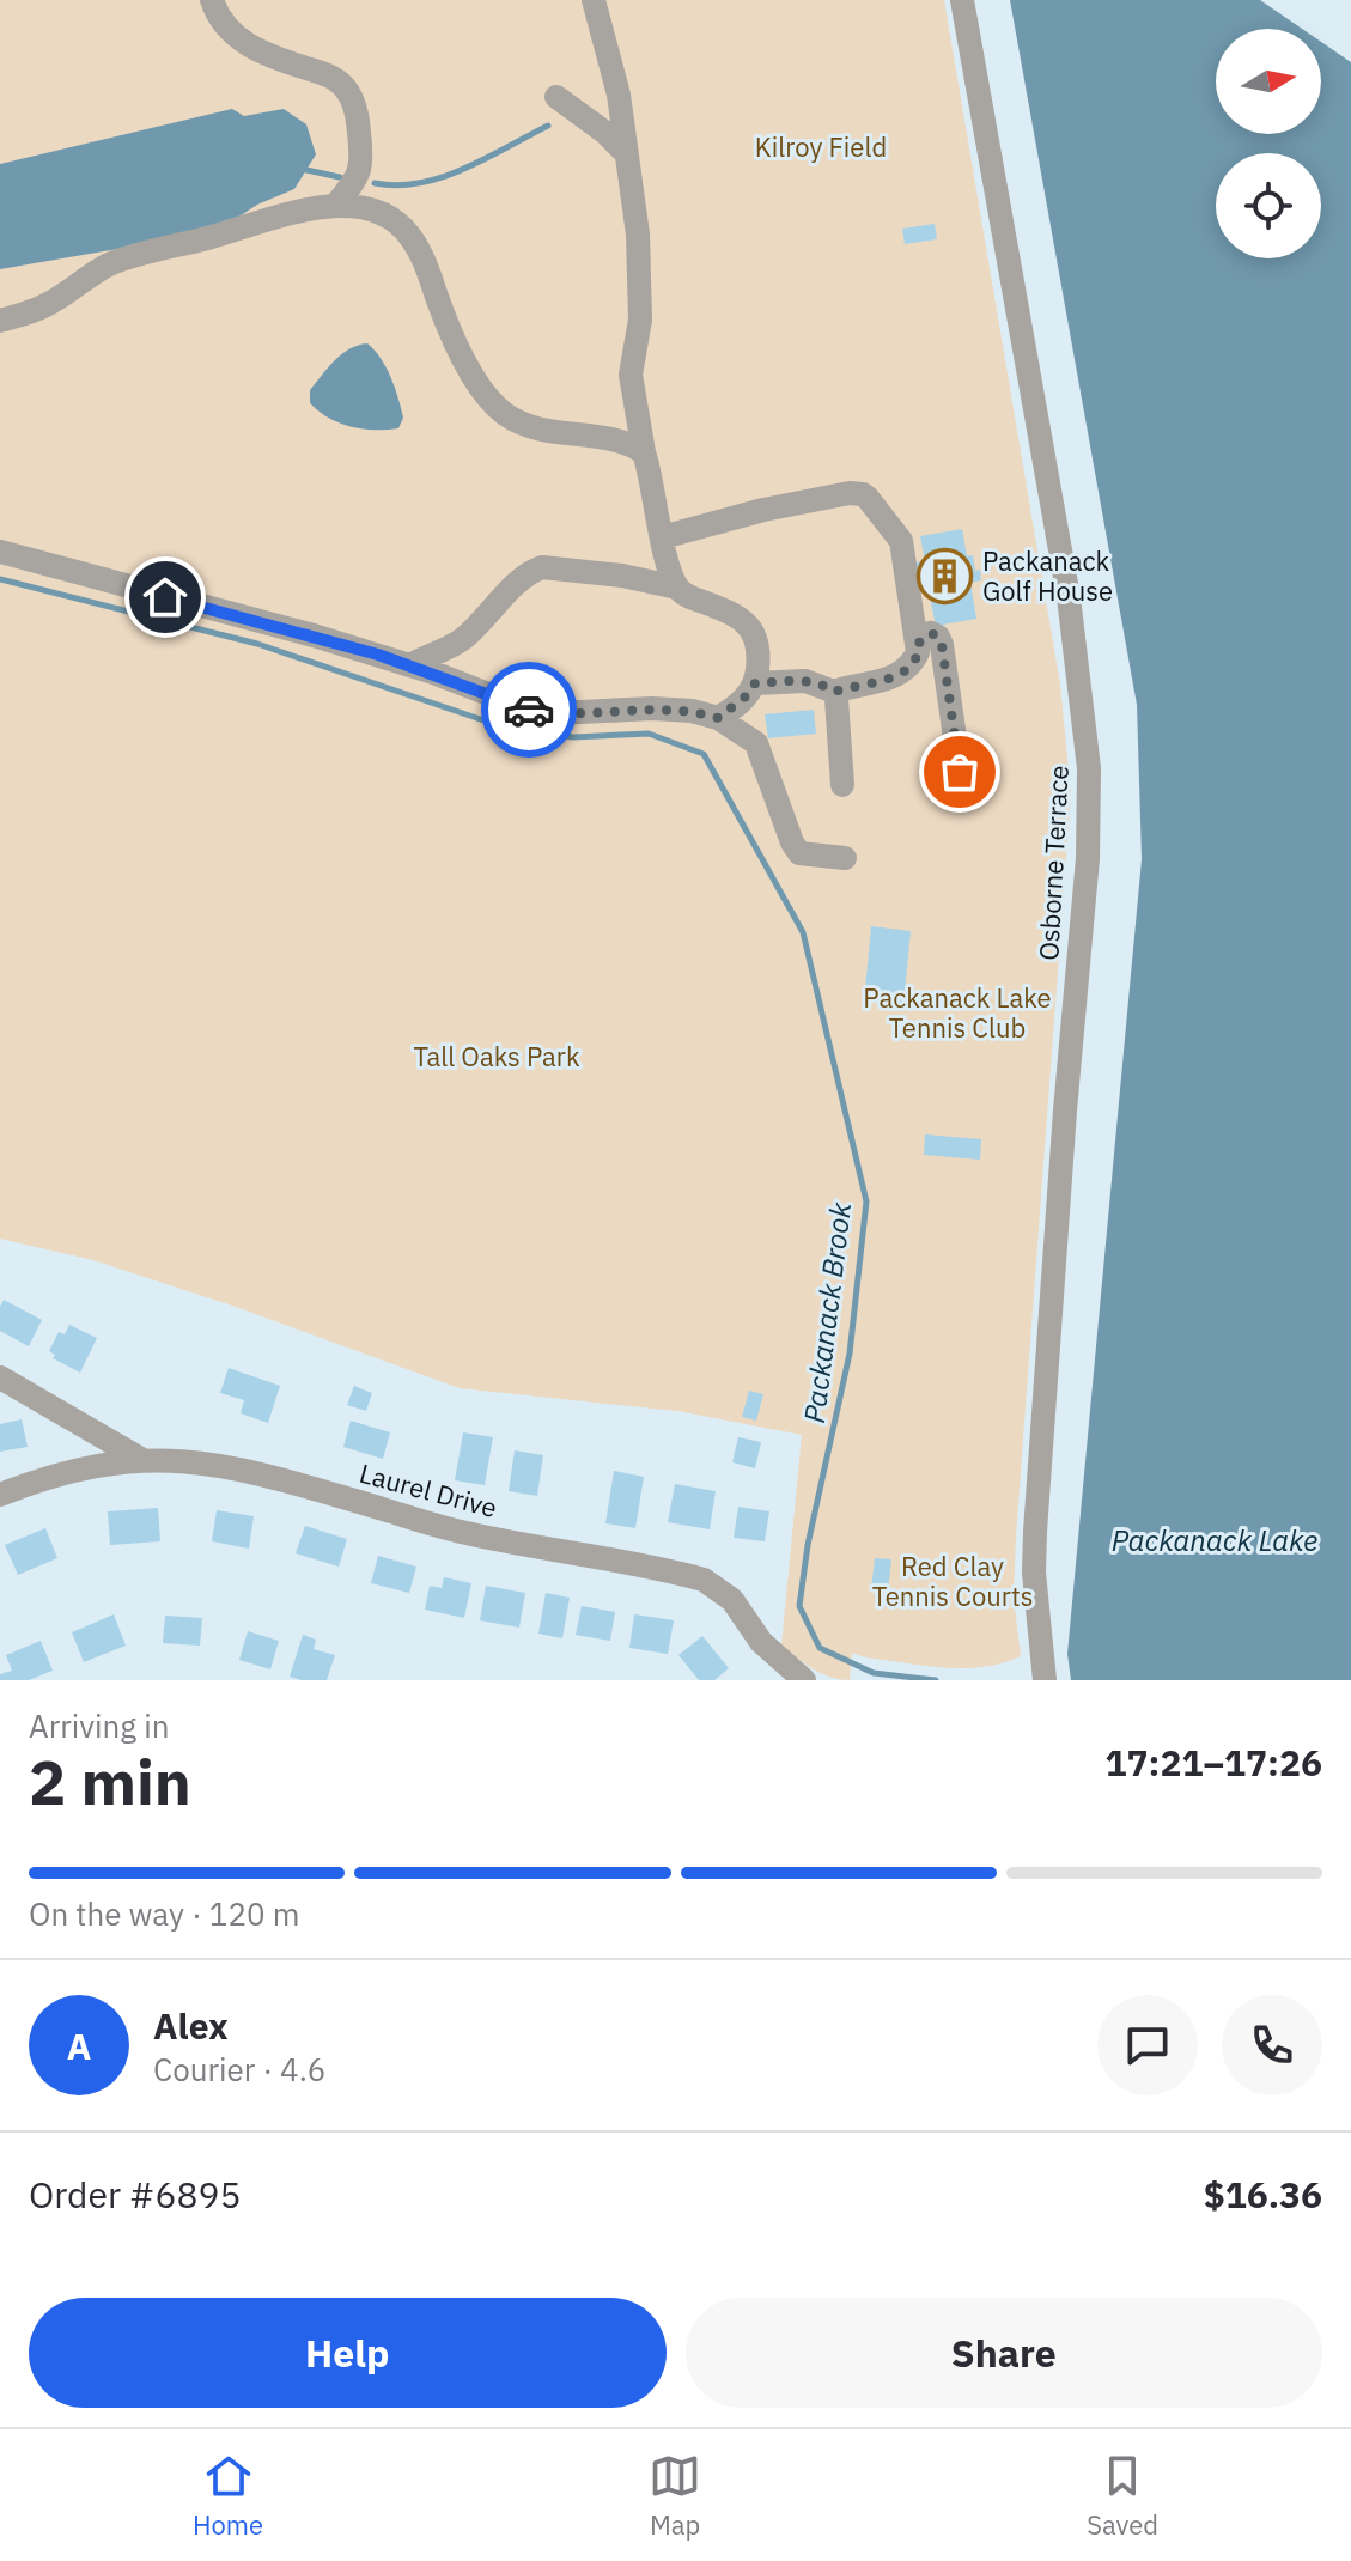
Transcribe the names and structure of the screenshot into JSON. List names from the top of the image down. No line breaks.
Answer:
{"streets":{"street":["Osborne Terrace","Laurel Drive"]},"water":["Packanack Brook","Packanack Lake"],"parks":["Kilroy Field","Packanack Lake Tennis Club","Tall Oaks Park","Red Clay Tennis Courts"],"places":{"building":["Packanack Golf House"]},"north":"right","page":{"heading":["2 min","Arriving in","17:21–17:26"],"panel":["Alex","Courier · 4.6","Order #6895","$16.36"],"bar":"On the way · 120 m","round":"A","buttons":["Help","Share"],"tabs":["Home","Map","Saved"]}}
